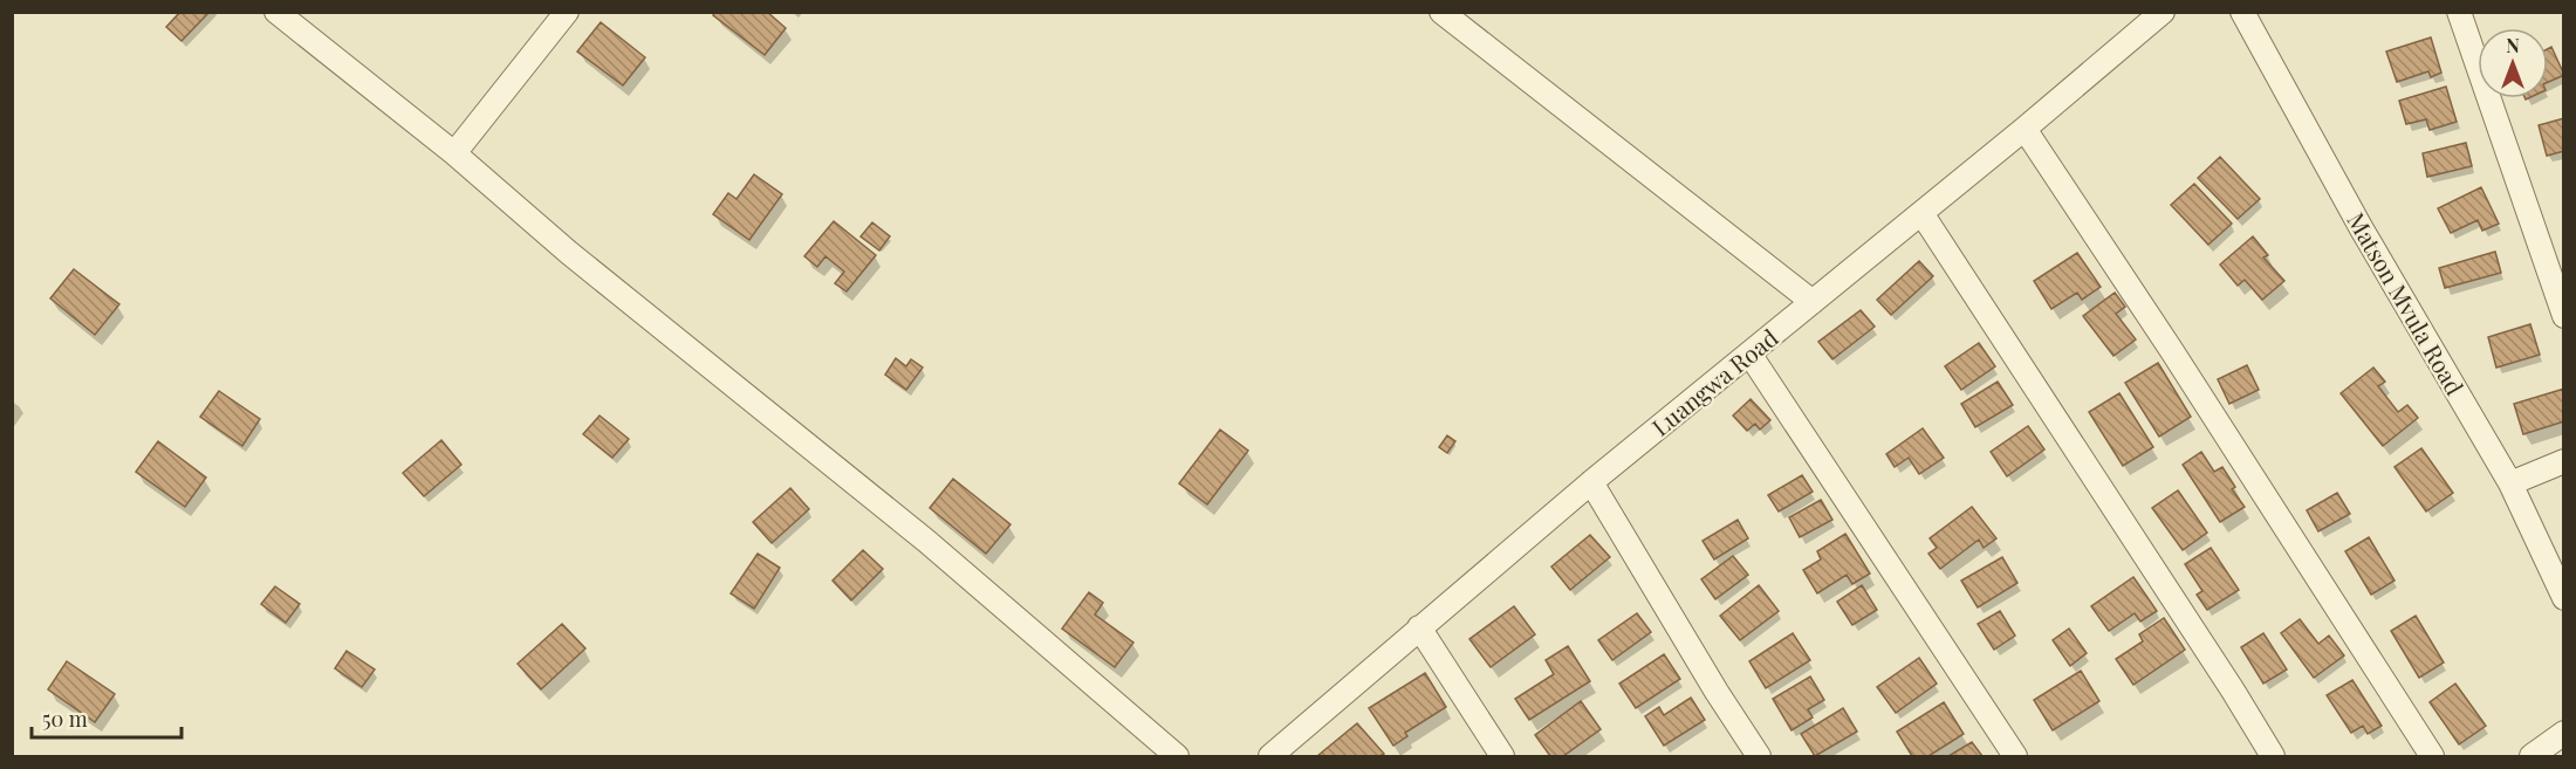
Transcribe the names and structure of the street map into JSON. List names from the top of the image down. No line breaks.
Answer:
{"streets":{"street":["Matson Mvula Road","Luangwa Road"]},"scale_bar":"50 m","north":"top"}
